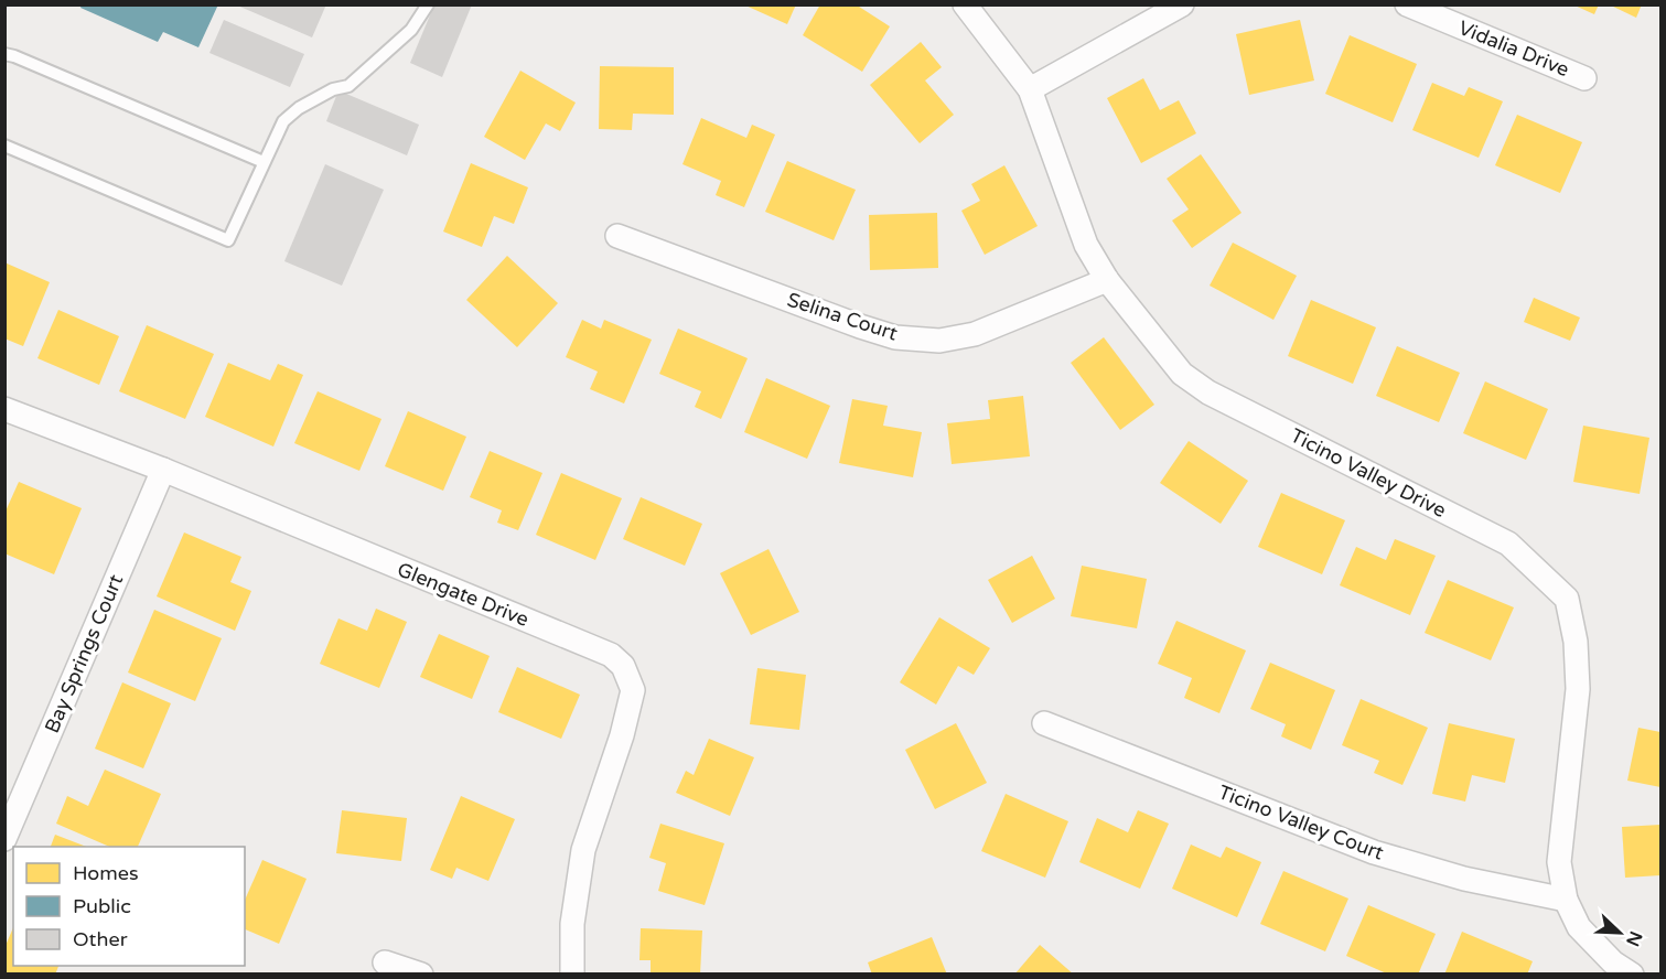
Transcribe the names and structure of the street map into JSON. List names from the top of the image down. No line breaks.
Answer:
{"streets":{"street":["Vidalia Drive","Selina Court","Ticino Valley Drive","Glengate Drive","Bay Springs Court","Ticino Valley Court"]},"crossings":[["Selina Court","Ticino Valley Drive"],["Ticino Valley Drive","Ticino Valley Court"],["Glengate Drive","Bay Springs Court"]],"legend":["Homes","Public","Other"],"north":"bottom right"}
